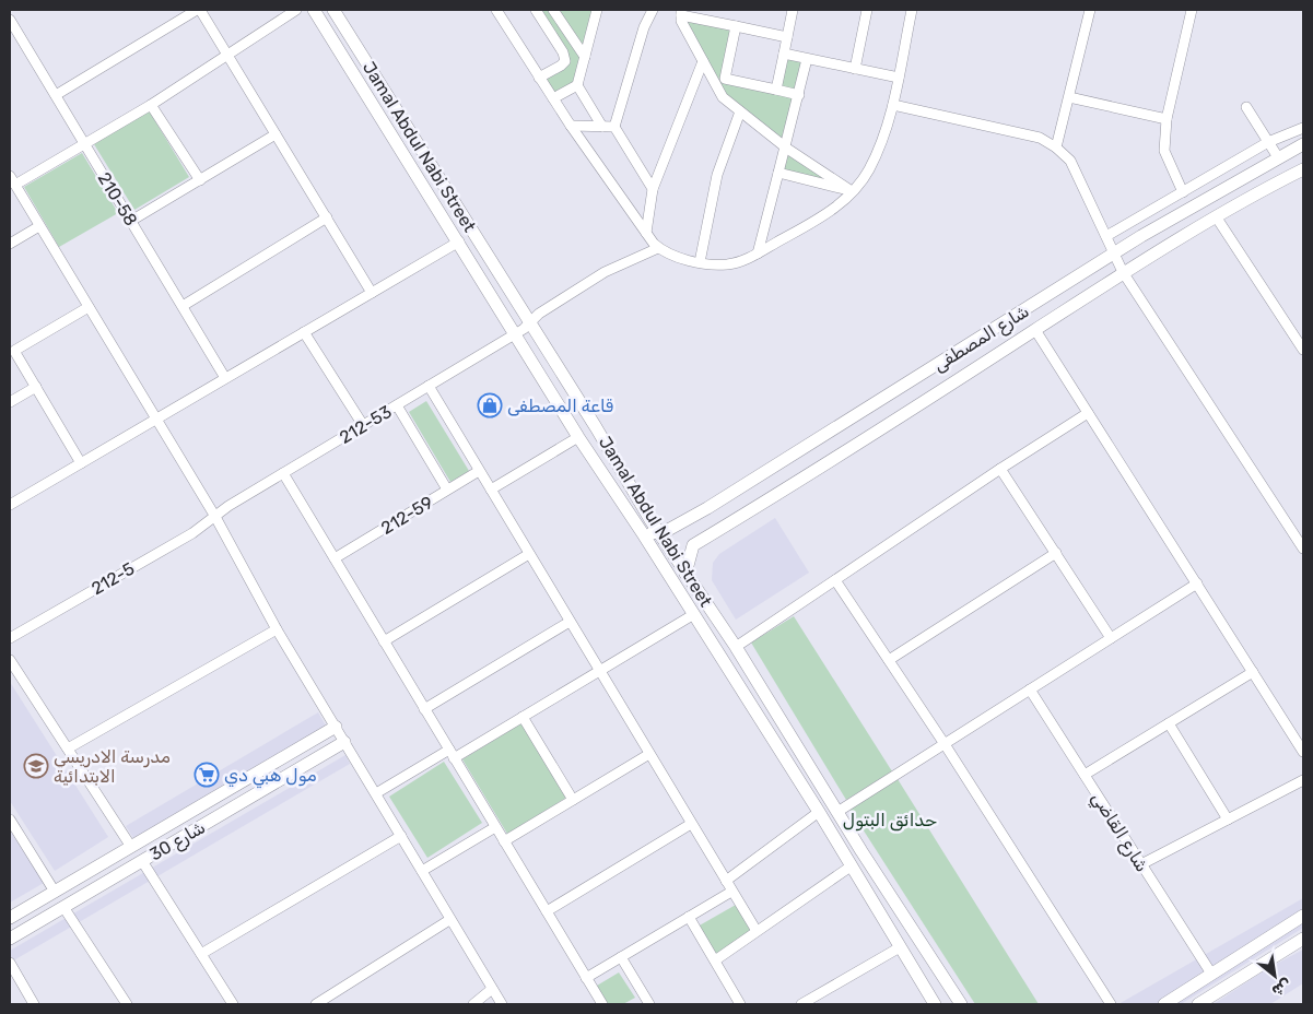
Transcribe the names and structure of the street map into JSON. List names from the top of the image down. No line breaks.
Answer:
{"streets":{"street":["Jamal Abdul Nabi Street","210-58","شارع المصطفى","212-53","212-59","212-5","شارع القاضي","شارع 30"]},"crossings":[["Jamal Abdul Nabi Street","شارع المصطفى"],["Jamal Abdul Nabi Street","212-53"],["212-53","212-5"]],"parks":["حدائق البتول"],"places":{"shop":["قاعة المصطفى"],"school or university":["مدرسة الادريسي الابتدائية"],"supermarket":["مول هبي دي"]},"north":"bottom right"}
